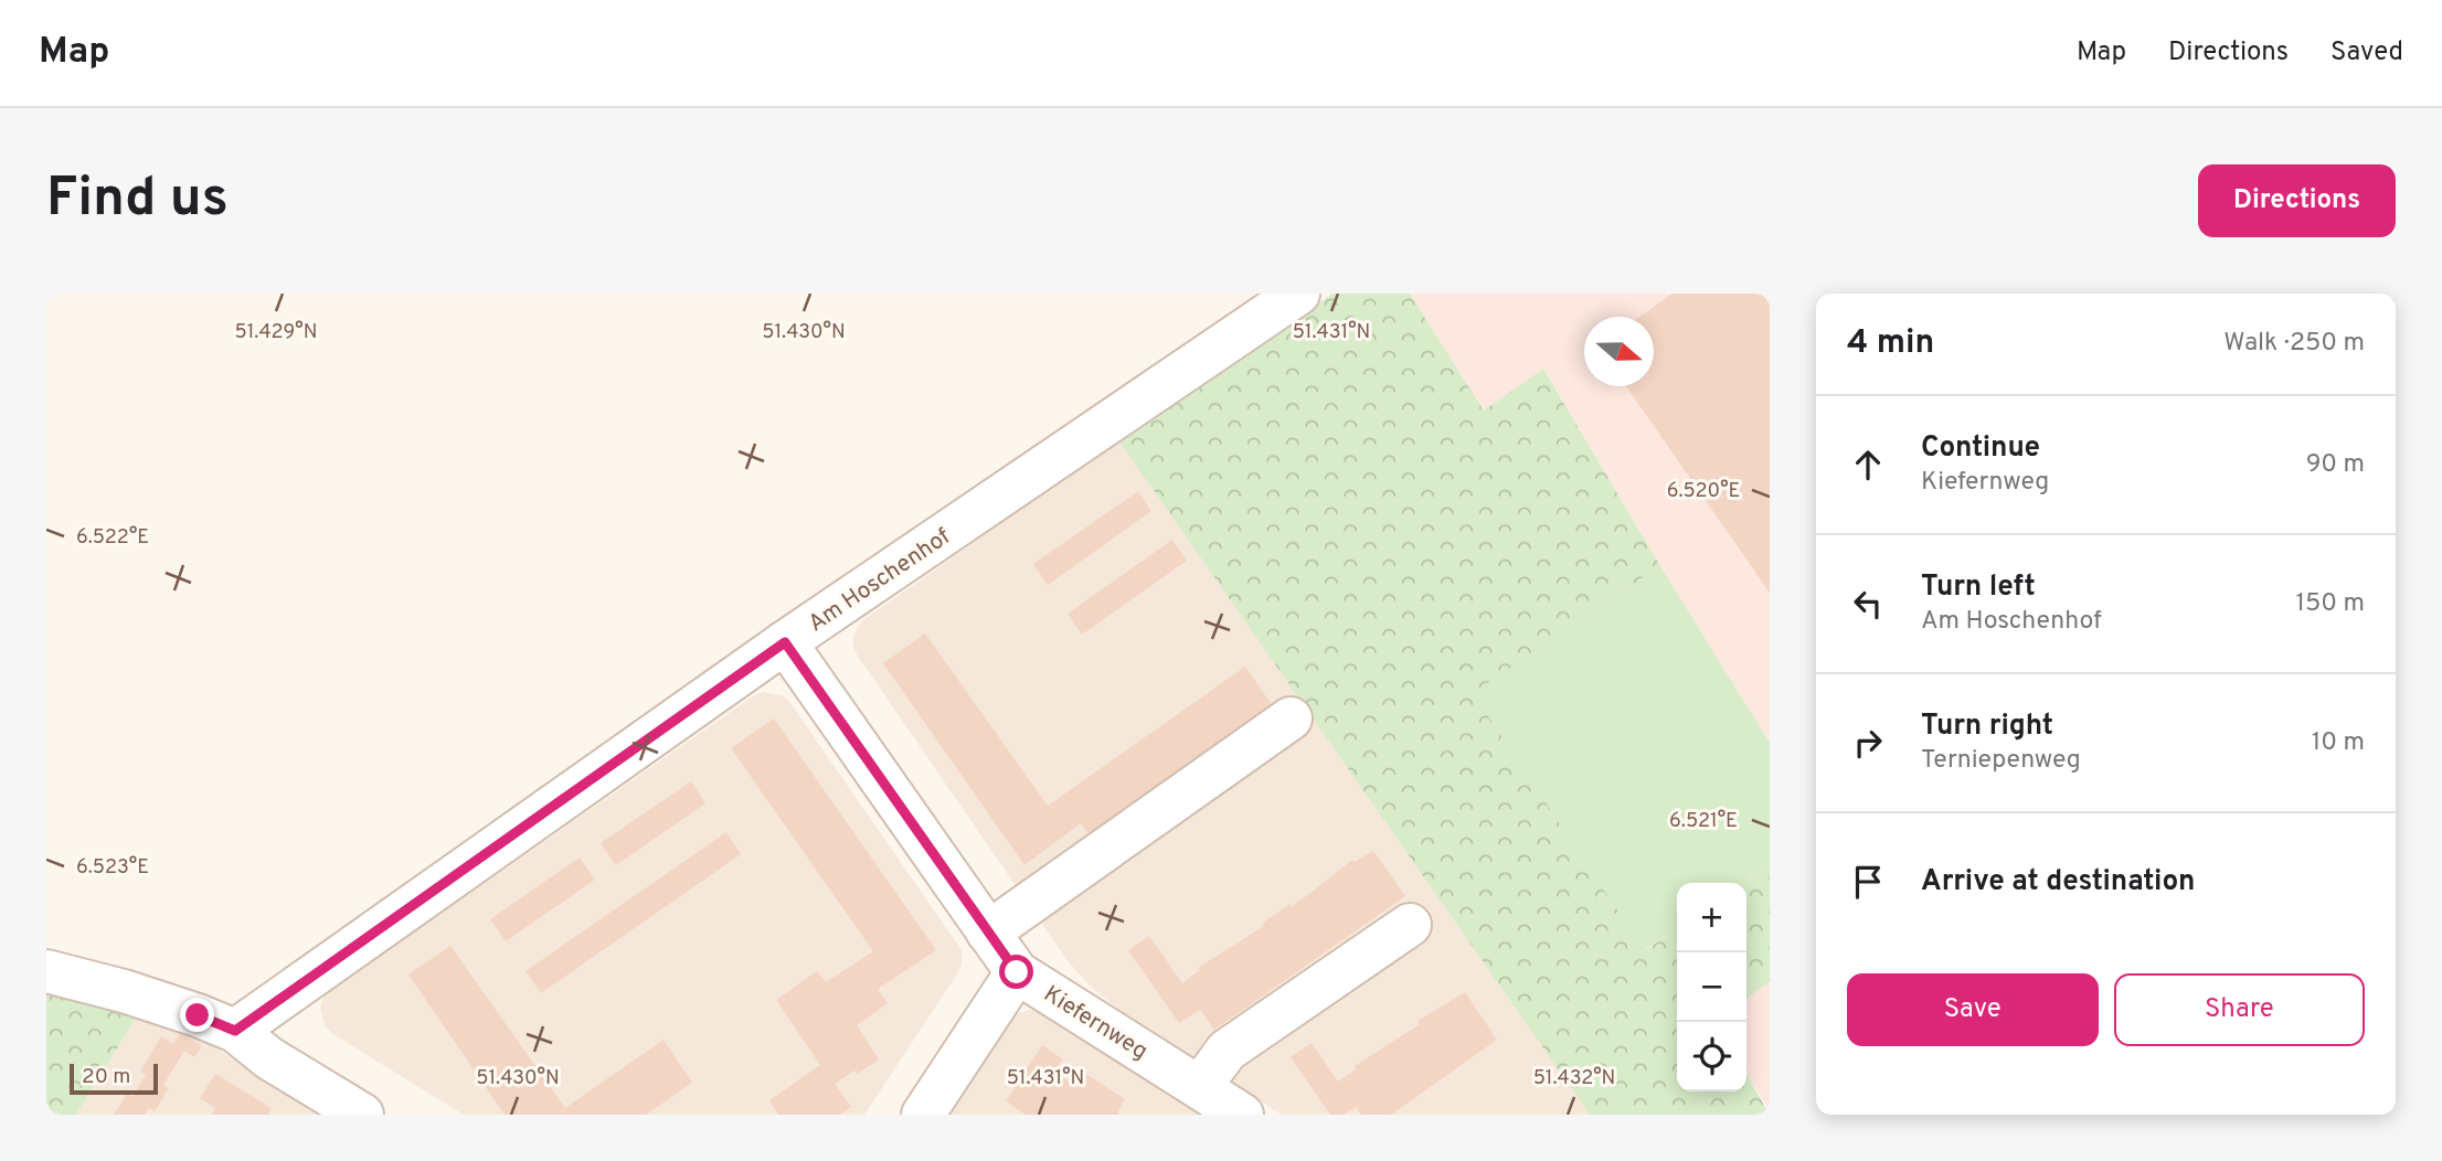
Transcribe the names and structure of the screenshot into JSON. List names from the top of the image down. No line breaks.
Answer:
{"streets":{"street":["Am Hoschenhof","Kiefernweg"]},"crossings":[["Am Hoschenhof","Kiefernweg"]],"scale_bar":"20 m","north":"right","page":{"header":"Map","nav":["Map","Directions","Saved"],"buttons":["Directions",["Save","Share"]],"title":"Find us","heading":["4 min","Walk · 250 m"],"list":[["Continue","Kiefernweg","90 m"],["Turn left","Am Hoschenhof","150 m"],["Turn right","Terniepenweg","10 m"],"Arrive at destination"],"map_buttons":["+","−"],"scale":"20 m"},"coordinates":["51.429°N","51.430°N","51.431°N","6.520°E","6.522°E","6.521°E","6.523°E","51.432°N"]}
